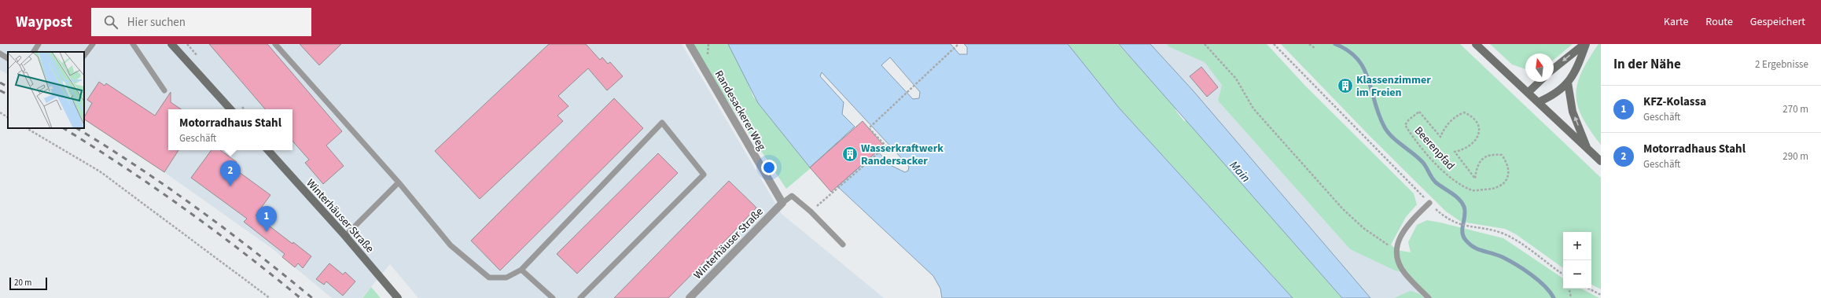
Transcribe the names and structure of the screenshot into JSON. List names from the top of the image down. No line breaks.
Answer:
{"streets":{"main road":["Winterhäuser Straße"],"street":["Randesackerer Weg"],"path":["Beerenpfad"]},"crossings":[["Randesackerer Weg","Winterhäuser Straße"]],"water":["Main"],"places":{"building":["Klassenzimmer im Freien","Wasserkraftwerk Randersacker"]},"scale_bar":"20 m","north":"top","page":{"header":"Waypost","search":"Hier suchen","nav":["Karte","Route","Gespeichert"],"heading":["In der Nähe","2 Ergebnisse"],"list":[{"mark":"1","name":"KFZ-Kolassa","note":"Geschäft","value":"270 m"},{"mark":"2","name":"Motorradhaus Stahl","note":"Geschäft","value":"290 m"}],"popup":["Motorradhaus Stahl","Geschäft"],"pins":["2","1"],"map_buttons":["+","−"],"scale":"20 m"}}
